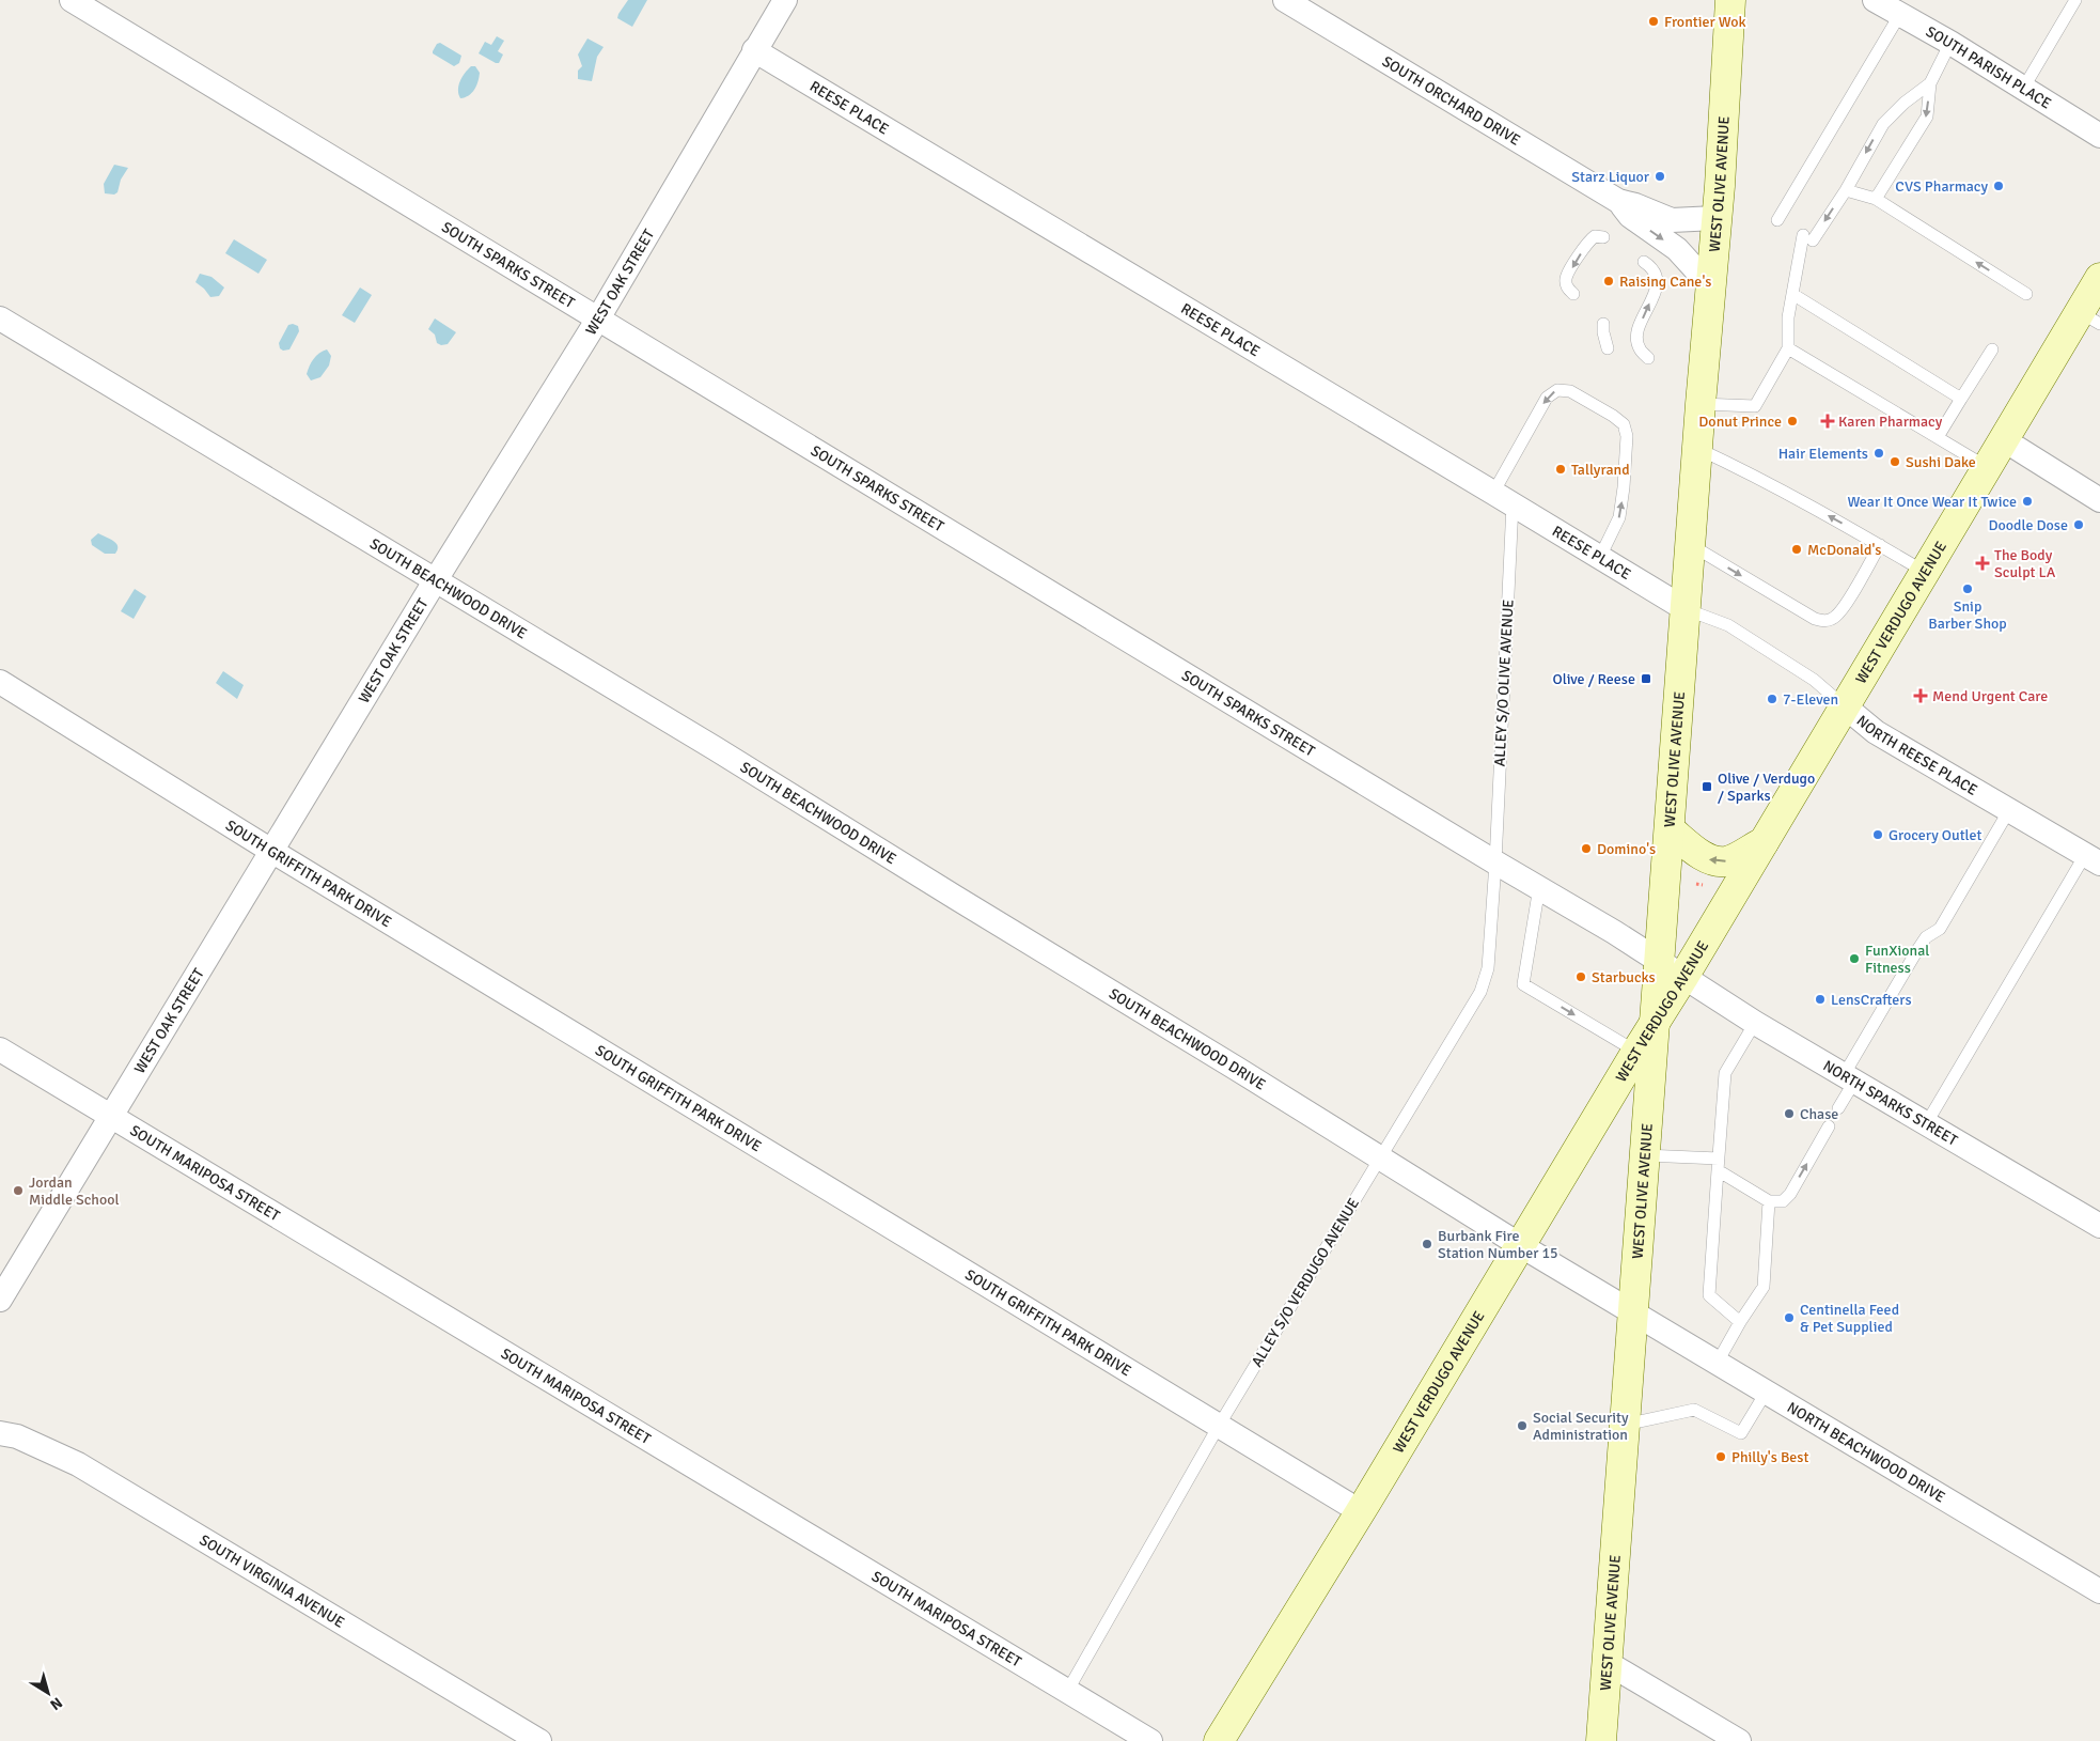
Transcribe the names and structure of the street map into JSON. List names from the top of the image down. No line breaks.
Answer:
{"streets":{"main road":["WEST OLIVE AVENUE","WEST VERDUGO AVENUE"],"street":["SOUTH PARISH PLACE","SOUTH ORCHARD DRIVE","REESE PLACE","SOUTH SPARKS STREET","WEST OAK STREET","SOUTH BEACHWOOD DRIVE","NORTH REESE PLACE","SOUTH GRIFFITH PARK DRIVE","NORTH SPARKS STREET","SOUTH MARIPOSA STREET","NORTH BEACHWOOD DRIVE","SOUTH VIRGINIA AVENUE"],"lane":["ALLEY S/O OLIVE AVENUE","ALLEY S/O VERDUGO AVENUE"]},"crossings":[["SOUTH ORCHARD DRIVE","WEST OLIVE AVENUE"],["REESE PLACE","WEST OLIVE AVENUE"],["REESE PLACE","WEST OAK STREET"],["REESE PLACE","ALLEY S/O OLIVE AVENUE"],["REESE PLACE","NORTH REESE PLACE"],["WEST OLIVE AVENUE","SOUTH SPARKS STREET"],["WEST OLIVE AVENUE","SOUTH BEACHWOOD DRIVE"],["WEST OLIVE AVENUE","WEST VERDUGO AVENUE"],["WEST OLIVE AVENUE","NORTH REESE PLACE"],["WEST OLIVE AVENUE","NORTH BEACHWOOD DRIVE"],["SOUTH SPARKS STREET","WEST OAK STREET"],["SOUTH SPARKS STREET","WEST VERDUGO AVENUE"],["SOUTH SPARKS STREET","ALLEY S/O OLIVE AVENUE"],["SOUTH SPARKS STREET","NORTH SPARKS STREET"],["SOUTH SPARKS STREET","ALLEY S/O VERDUGO AVENUE"],["WEST OAK STREET","SOUTH BEACHWOOD DRIVE"],["WEST OAK STREET","SOUTH GRIFFITH PARK DRIVE"],["WEST OAK STREET","SOUTH MARIPOSA STREET"],["SOUTH BEACHWOOD DRIVE","WEST VERDUGO AVENUE"],["SOUTH BEACHWOOD DRIVE","ALLEY S/O VERDUGO AVENUE"],["SOUTH BEACHWOOD DRIVE","NORTH BEACHWOOD DRIVE"],["WEST VERDUGO AVENUE","NORTH REESE PLACE"],["WEST VERDUGO AVENUE","SOUTH GRIFFITH PARK DRIVE"],["WEST VERDUGO AVENUE","NORTH SPARKS STREET"],["ALLEY S/O OLIVE AVENUE","ALLEY S/O VERDUGO AVENUE"],["SOUTH GRIFFITH PARK DRIVE","ALLEY S/O VERDUGO AVENUE"],["SOUTH MARIPOSA STREET","ALLEY S/O VERDUGO AVENUE"]],"places":{"other":["Frontier Wok","Starz Liquor","CVS Pharmacy","Raising Cane's","Donut Prince","Hair Elements","Sushi Dake","Tallyrand","Wear It Once Wear It Twice","Doodle Dose","McDonald's","Snip Barber Shop","7-Eleven","Grocery Outlet","Domino's","FunXional Fitness","Starbucks","LensCrafters","Chase","Jordan Middle School","Burbank Fire Station Number 15","Centinella Feed & Pet Supplied","Social Security Administration","Philly's Best"],"health":["Karen Pharmacy","The Body Sculpt LA","Mend Urgent Care"],"transit":["Olive / Reese","Olive / Verdugo / Sparks"]},"north":"bottom right"}
